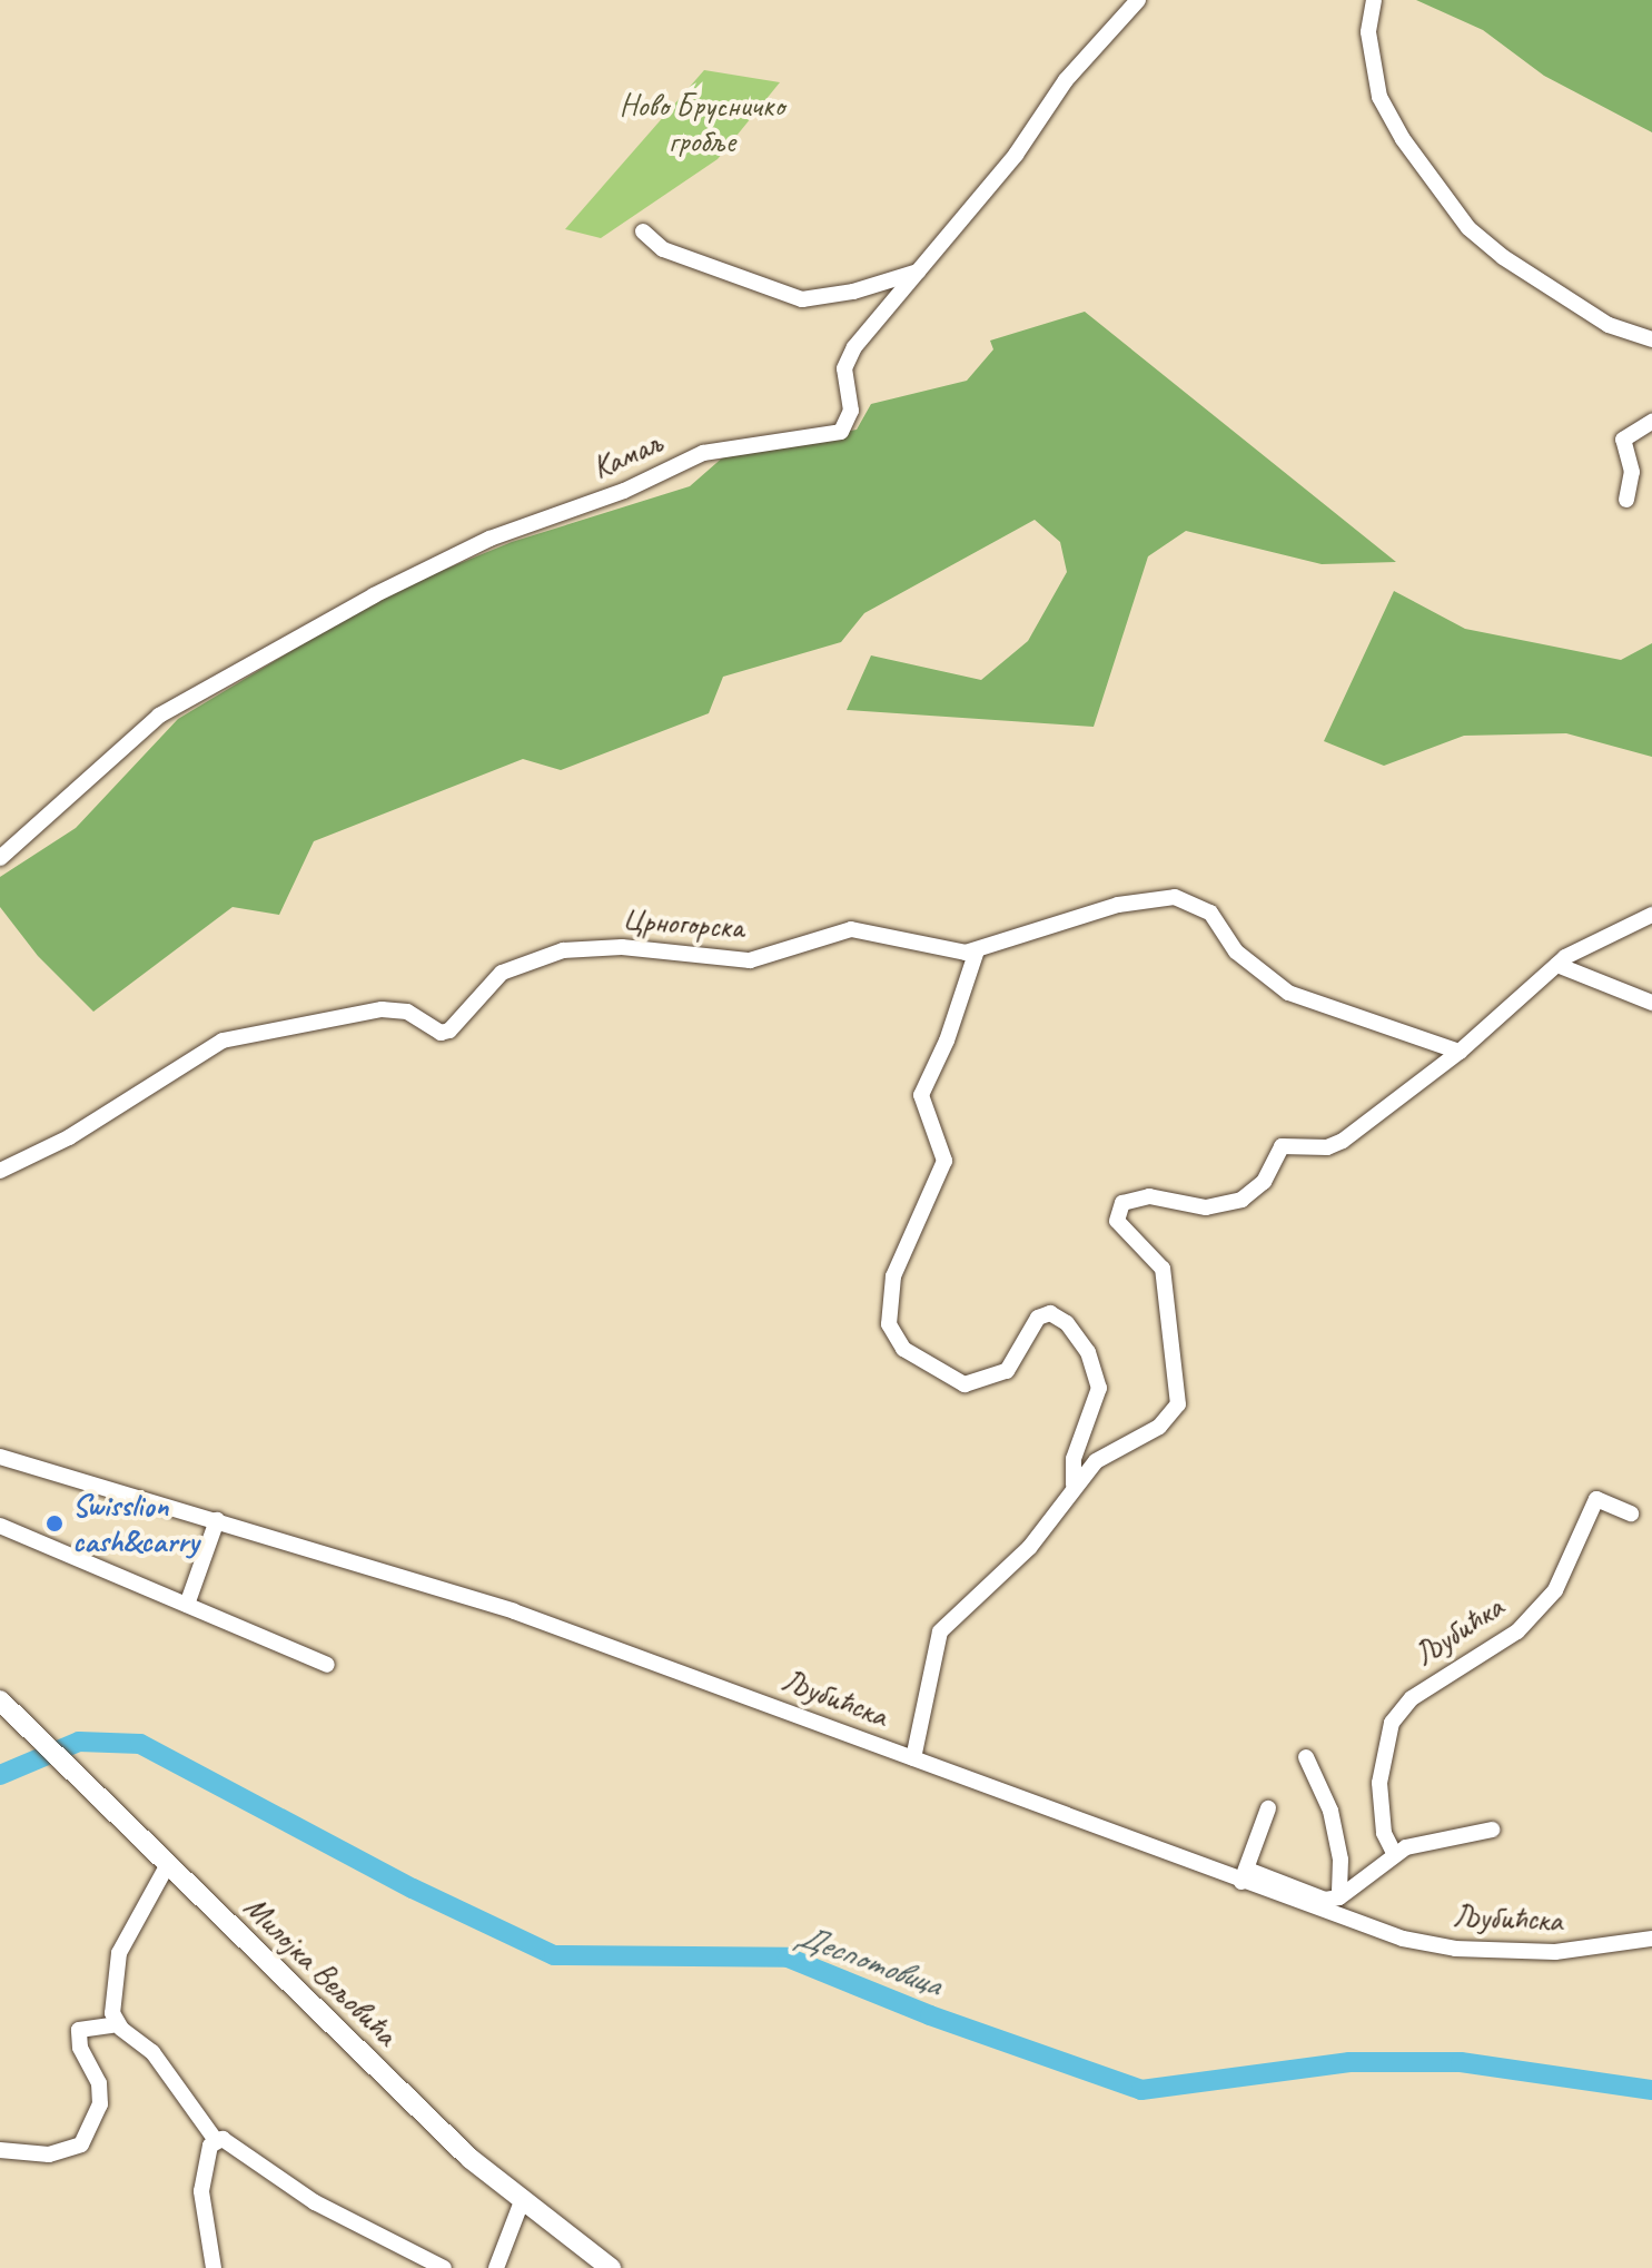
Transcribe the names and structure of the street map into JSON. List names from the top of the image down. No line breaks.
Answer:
{"streets":{"main road":["Милојка Вељовића"],"street":["Камаљ","Црногорска","Љубићка","Љубићска"]},"water":["Деспотовица"],"parks":["Ново Брусничко гробље"],"places":["Swisslion cash&carry"]}
